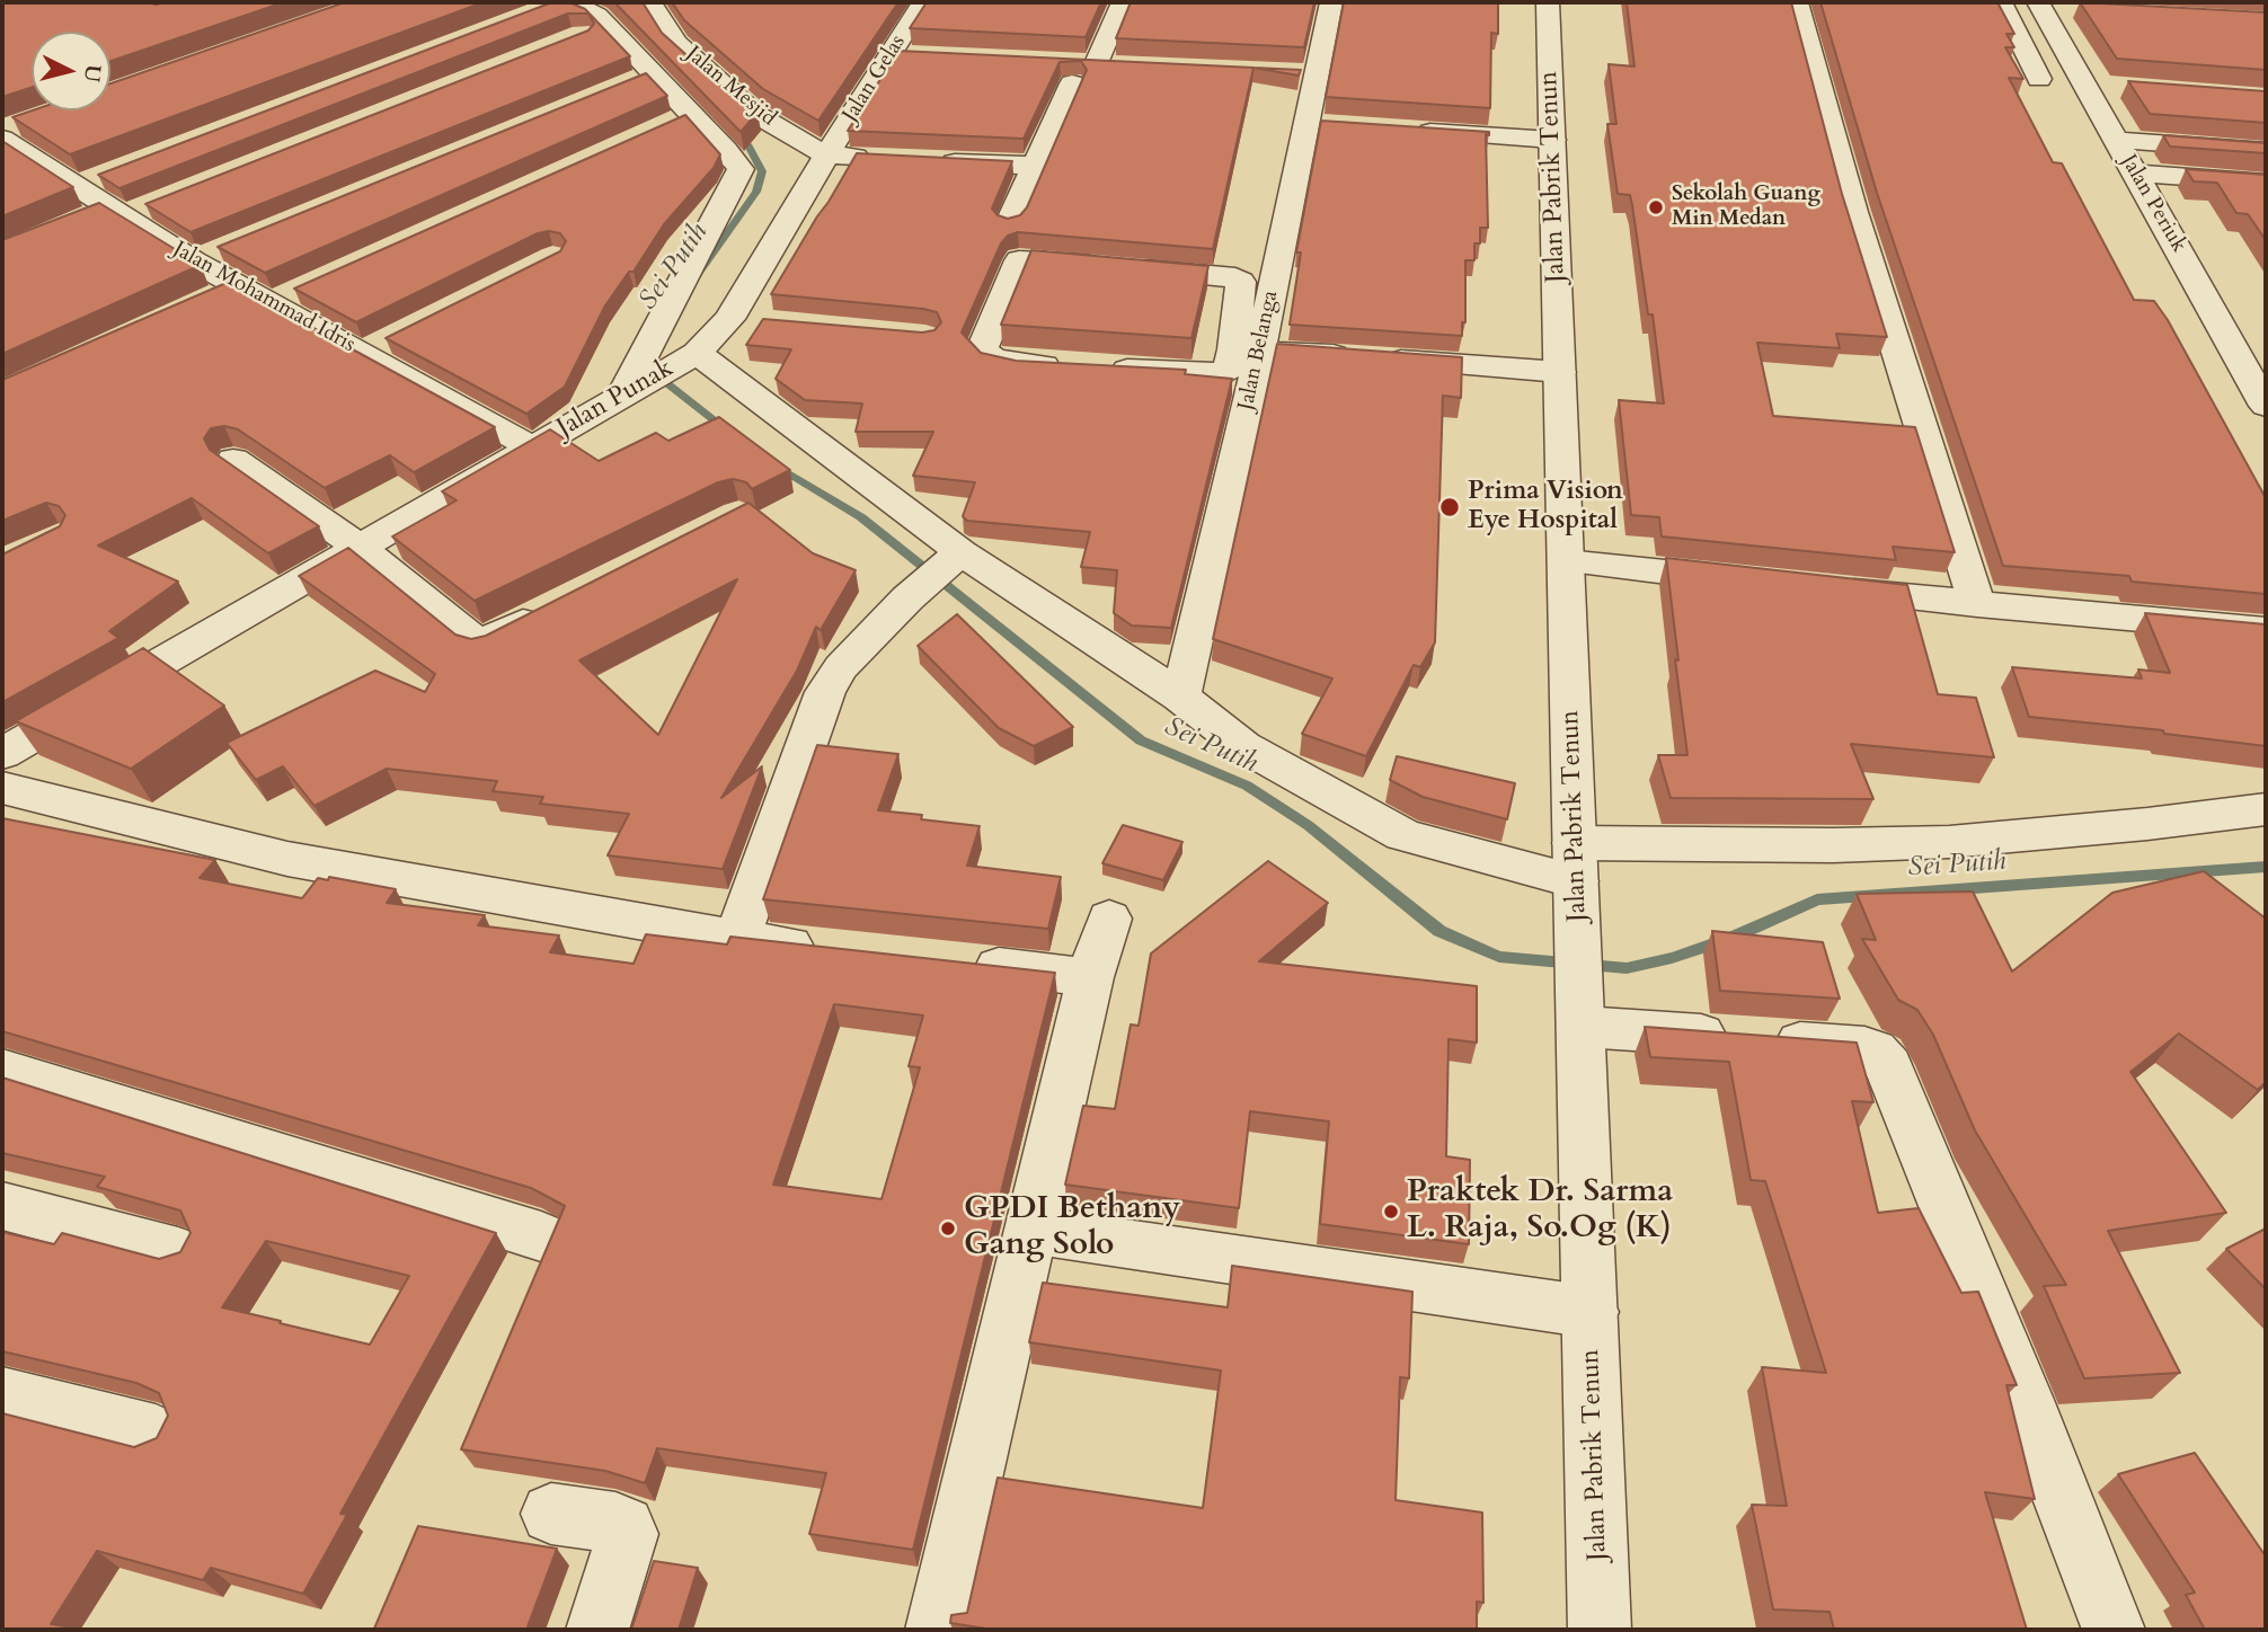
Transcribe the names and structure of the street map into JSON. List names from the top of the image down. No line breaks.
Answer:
{"streets":{"street":["Jalan Gelas","Jalan Mesjid","Jalan Pabrik Tenun","Jalan Periuk","Jalan Mohammad Idris","Jalan Belanga","Jalan Punak"]},"crossings":[["Jalan Gelas","Jalan Mesjid"],["Jalan Gelas","Jalan Punak"],["Jalan Mesjid","Jalan Punak"],["Jalan Mohammad Idris","Jalan Punak"]],"water":["Sei Putih"],"places":["Sekolah Guang Min Medan","Prima Vision Eye Hospital","Praktek Dr. Sarma L. Raja, So.Og (K)","GPDI Bethany Gang Solo"],"north":"right"}
